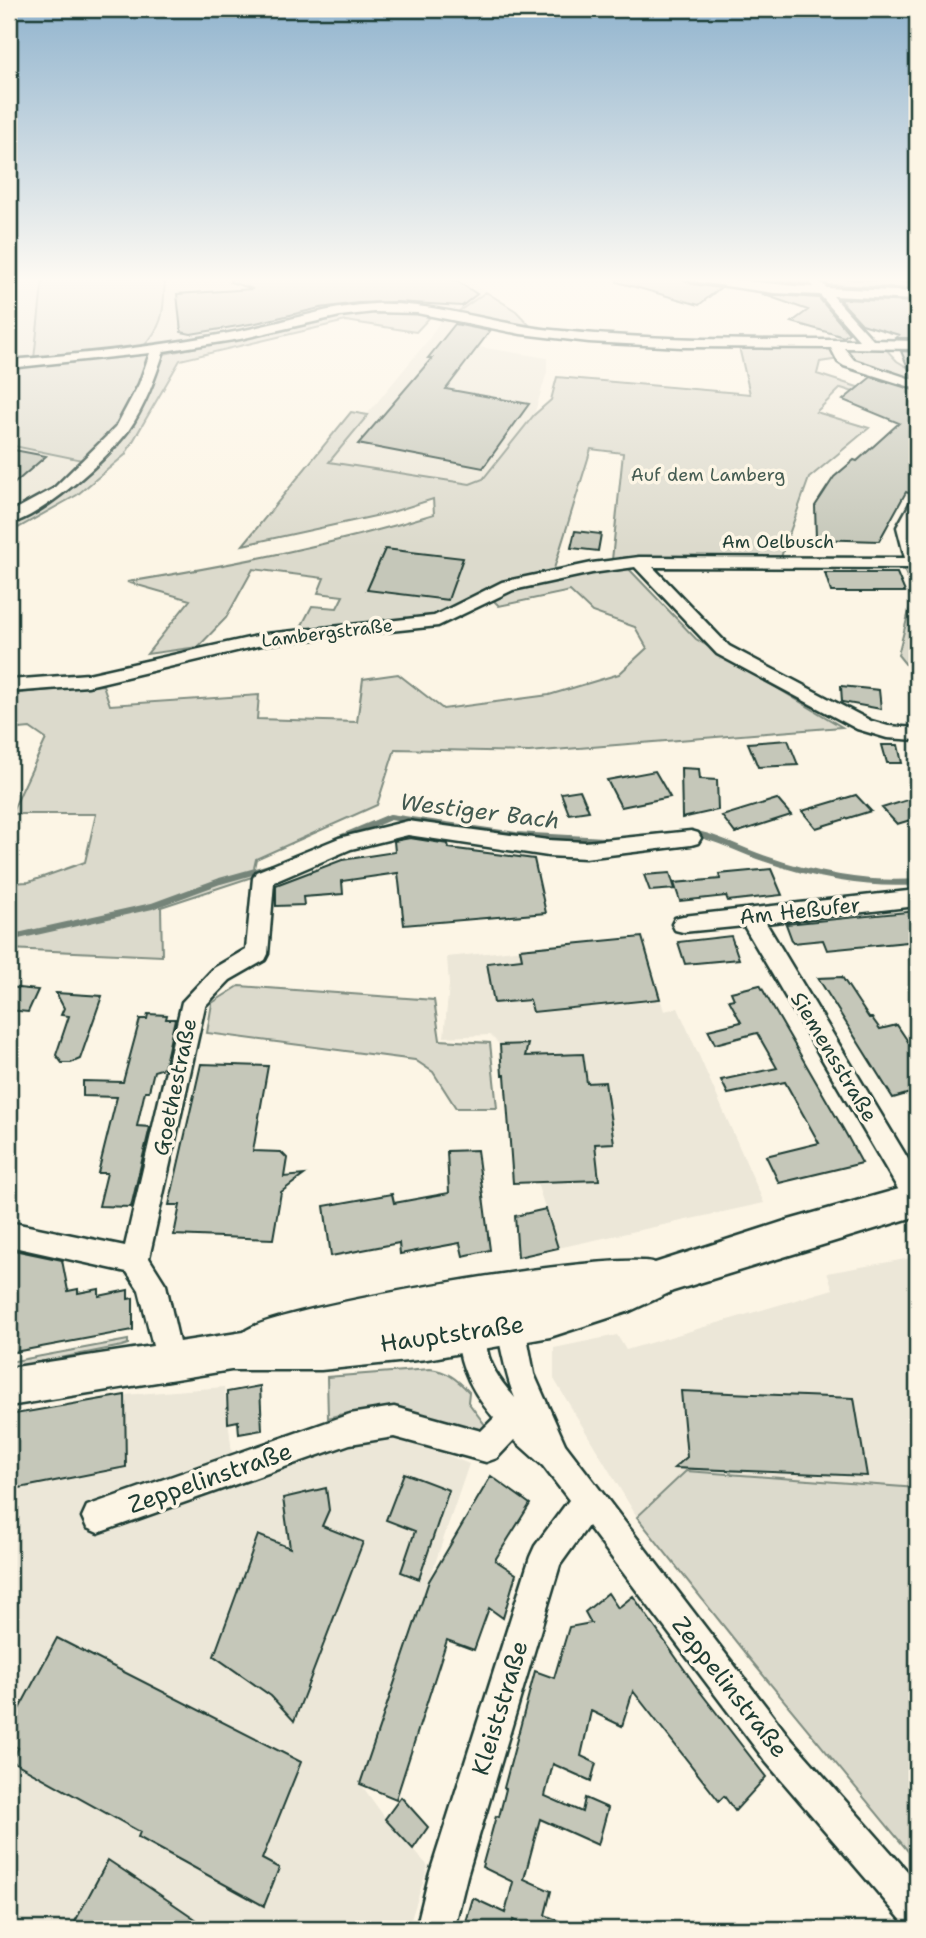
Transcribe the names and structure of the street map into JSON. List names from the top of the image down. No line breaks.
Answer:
{"streets":{"main road":["Hauptstraße"],"street":["Am Oelbusch","Lambergstraße","Am Heßufer","Siemensstraße","Goethestraße","Zeppelinstraße","Kleiststraße"]},"crossings":[["Am Oelbusch","Lambergstraße"],["Am Heßufer","Siemensstraße"],["Siemensstraße","Hauptstraße"],["Hauptstraße","Zeppelinstraße"],["Zeppelinstraße","Kleiststraße"]],"water":["Westiger Bach"],"parks":["Auf dem Lamberg"]}
